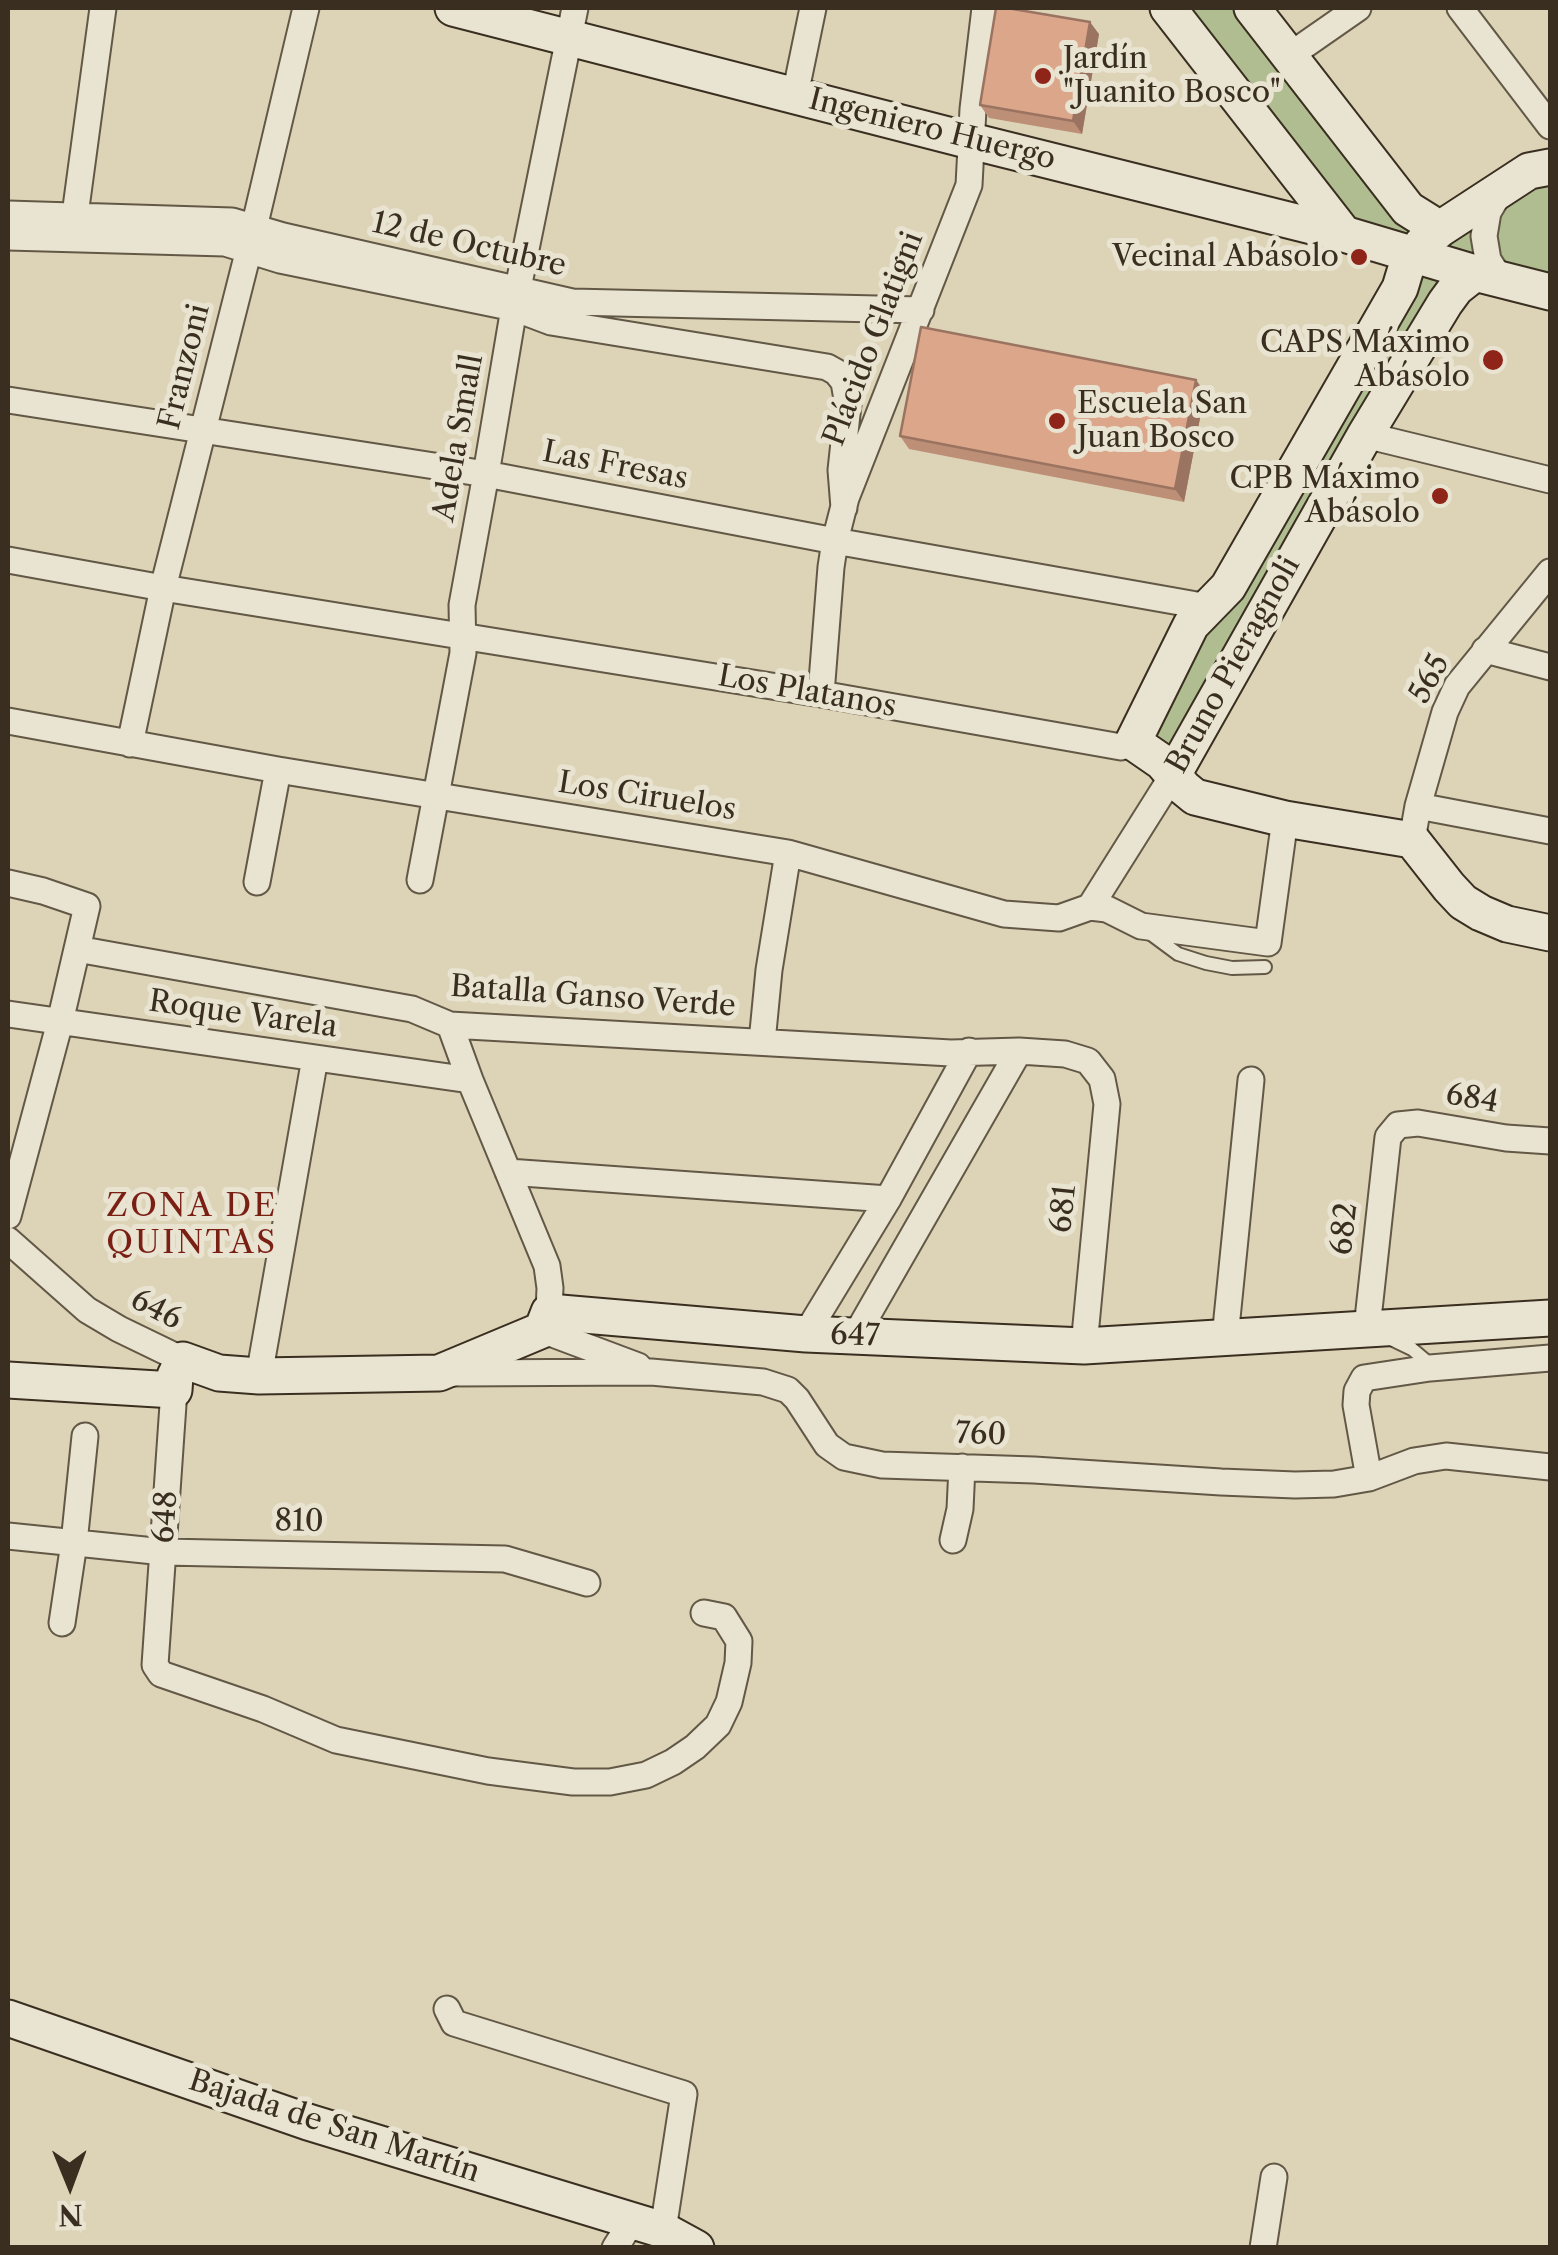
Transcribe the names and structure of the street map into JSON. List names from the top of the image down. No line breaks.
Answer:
{"streets":{"street":["Ingeniero Huergo","12 de Octubre","Plácido Glatigni","Franzoni","Adela Small","Las Fresas","Bruno Pieragnoli","565","Los Platanos","Los Ciruelos","Batalla Ganso Verde","Roque Varela","684","681","682","646","647","760","648","810","Bajada de San Martín"]},"crossings":[["Ingeniero Huergo","Plácido Glatigni"],["Ingeniero Huergo","Adela Small"],["Ingeniero Huergo","Bruno Pieragnoli"],["12 de Octubre","Plácido Glatigni"],["12 de Octubre","Franzoni"],["12 de Octubre","Adela Small"],["Plácido Glatigni","Las Fresas"],["Plácido Glatigni","Los Platanos"],["Franzoni","Las Fresas"],["Franzoni","Los Platanos"],["Franzoni","Los Ciruelos"],["Adela Small","Las Fresas"],["Adela Small","Los Platanos"],["Adela Small","Los Ciruelos"],["Las Fresas","Bruno Pieragnoli"],["Bruno Pieragnoli","Los Platanos"],["Bruno Pieragnoli","Los Ciruelos"],["Batalla Ganso Verde","681"],["684","682"],["681","647"],["682","647"],["646","647"],["646","648"],["647","760"],["647","648"],["648","810"]],"districts":["ZONA DE QUINTAS"],"places":["Jardín \"Juanito Bosco\"","Vecinal Abásolo","CAPS Máximo Abásolo","Escuela San Juan Bosco","CPB Máximo Abásolo"],"north":"bottom"}
